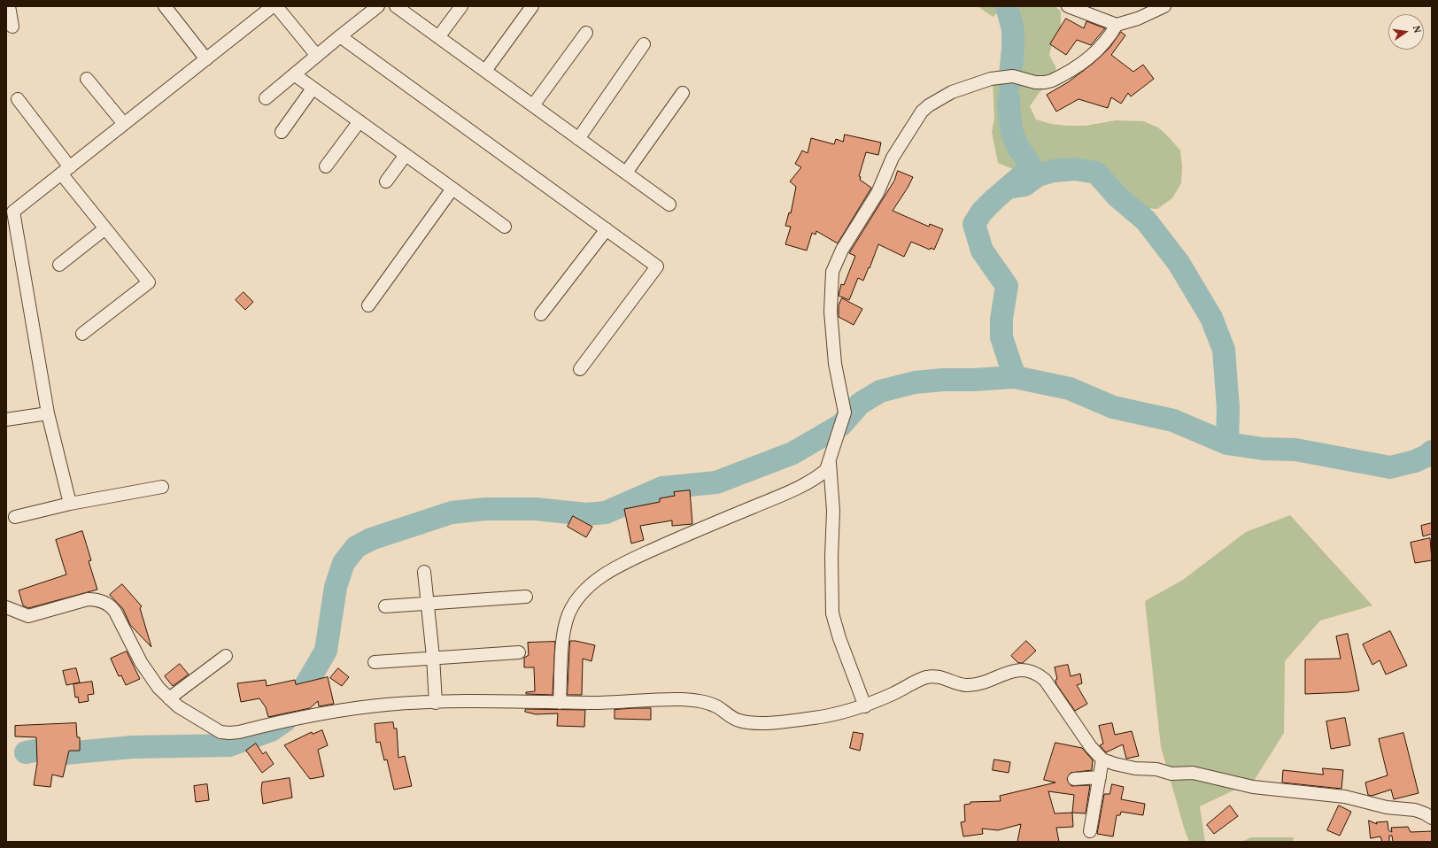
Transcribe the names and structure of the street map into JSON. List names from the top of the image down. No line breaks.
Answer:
{"north":"right"}
